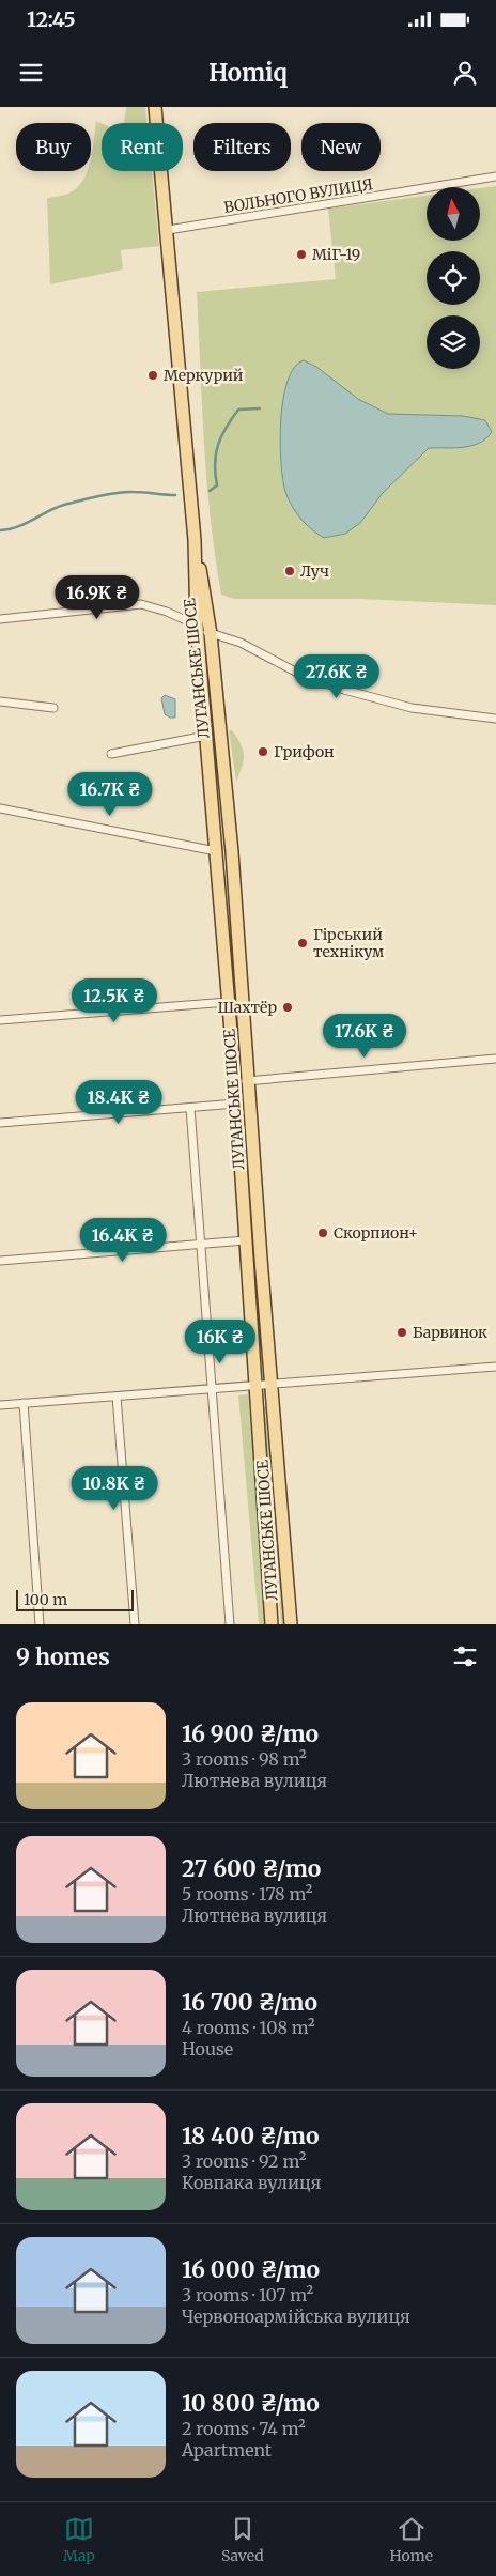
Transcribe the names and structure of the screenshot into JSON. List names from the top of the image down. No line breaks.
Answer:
{"streets":{"main road":["ЛУГАНСЬКЕ ШОСЕ"],"street":["ВОЛЬНОГО ВУЛИЦЯ"]},"crossings":[["ВОЛЬНОГО ВУЛИЦЯ","ЛУГАНСЬКЕ ШОСЕ"]],"places":["МіГ-19","Меркурий","Луч","Грифон","Гірський технікум","Шахтёр","Скорпион+","Барвинок"],"scale_bar":"100 m","north":"top","page":{"status":"12:45","header":"Homiq","chip":["Buy","Rent","Filters","New"],"price":["16.9K ₴","27.6K ₴","16.7K ₴","12.5K ₴","17.6K ₴","18.4K ₴","16.4K ₴","16K ₴","10.8K ₴"],"scale":"100 m","heading":"9 homes","list":[{"name":"16 900 ₴/mo","note":"3 rooms · 98 m² · Лютнева вулиця"},{"name":"27 600 ₴/mo","note":"5 rooms · 178 m² · Лютнева вулиця"},{"name":"16 700 ₴/mo","note":"4 rooms · 108 m² · House"},{"name":"18 400 ₴/mo","note":"3 rooms · 92 m² · Ковпака вулиця"},{"name":"16 000 ₴/mo","note":"3 rooms · 107 m² · Червоноармійська вулиця"},{"name":"10 800 ₴/mo","note":"2 rooms · 74 m² · Apartment"}],"tabs":["Map","Saved","Home"]}}
